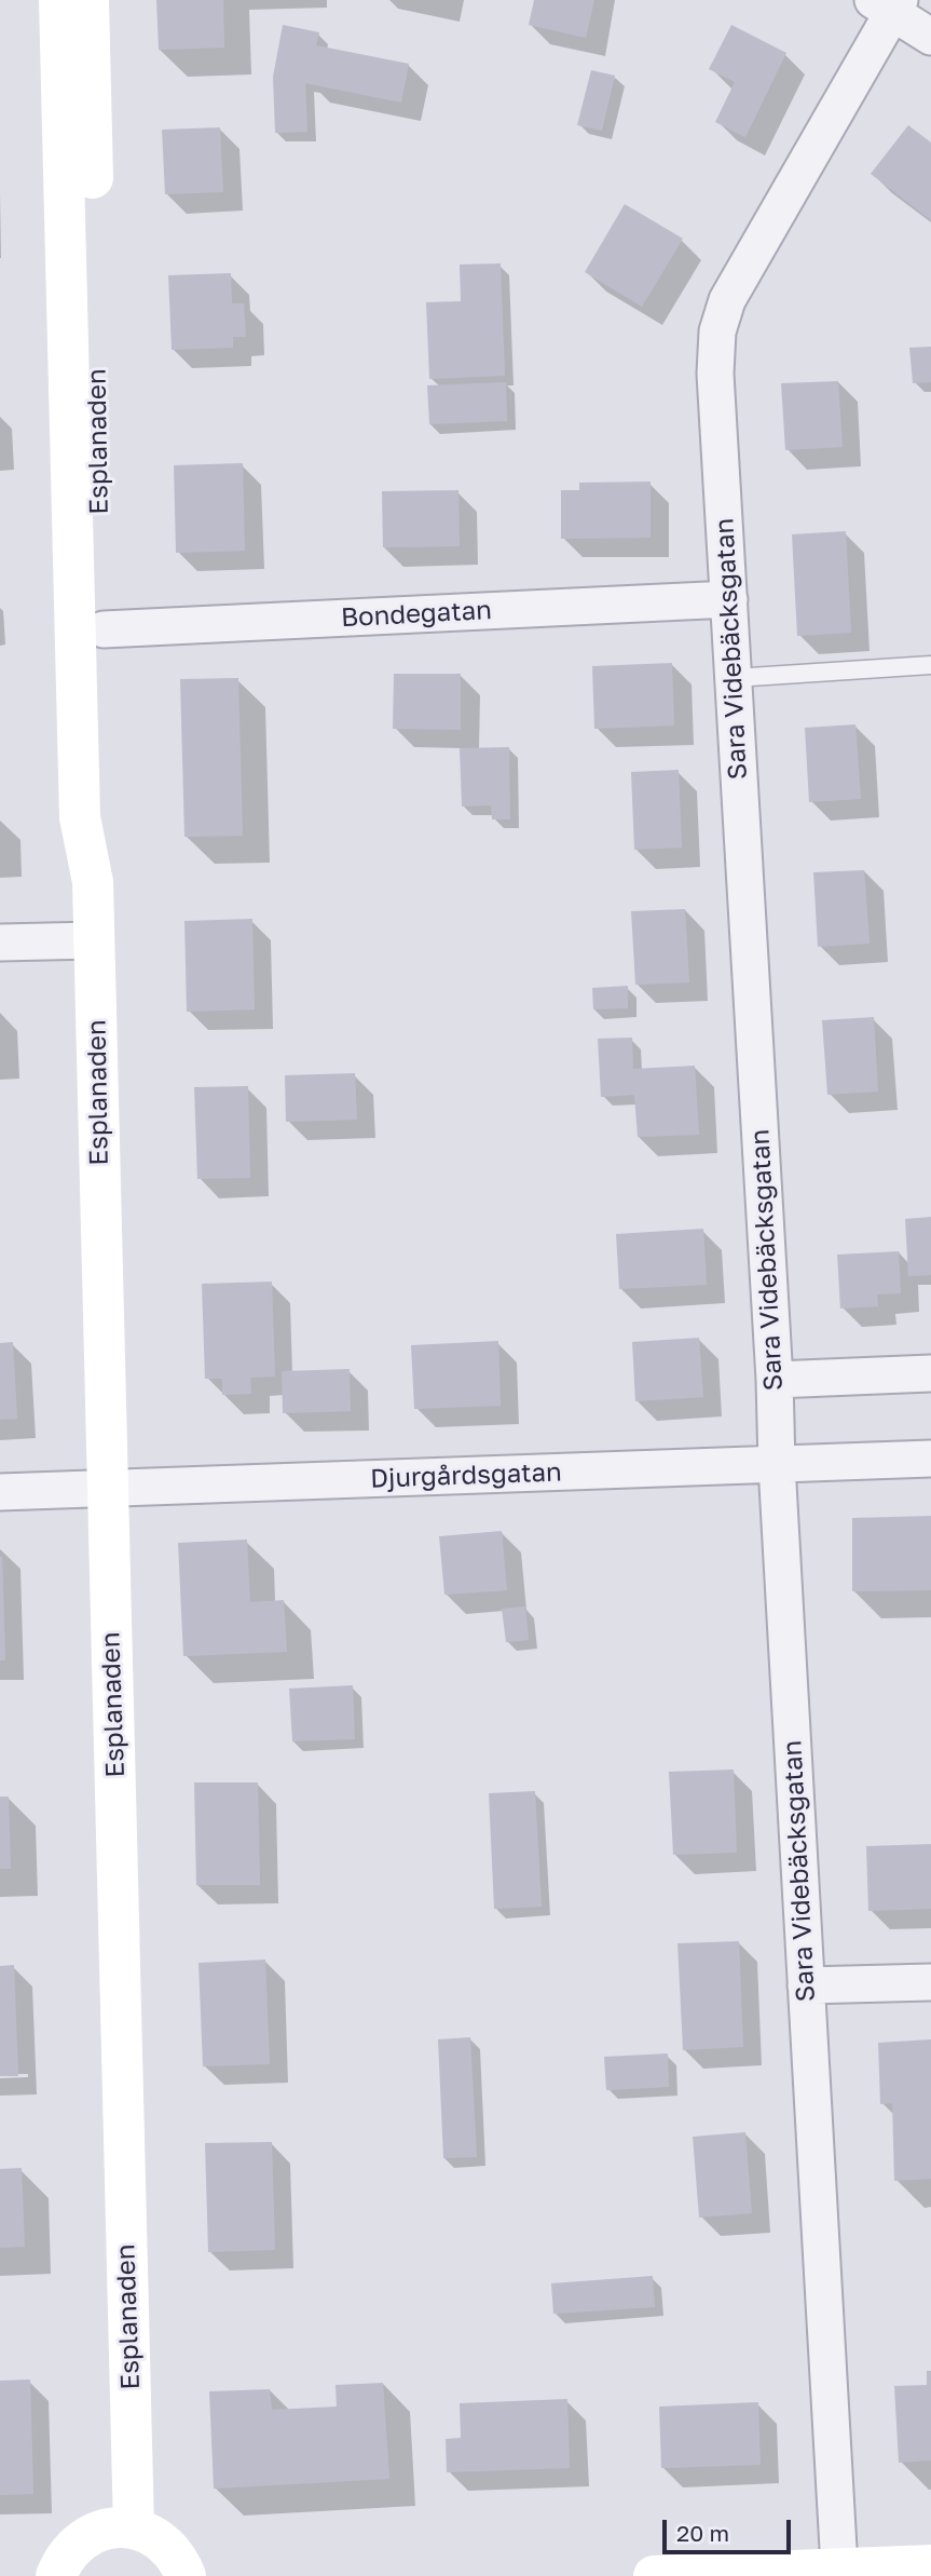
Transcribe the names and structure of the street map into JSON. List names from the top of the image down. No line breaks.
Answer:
{"streets":{"street":["Esplanaden","Bondegatan","Sara Videbäcksgatan","Djurgårdsgatan"]},"crossings":[["Esplanaden","Bondegatan"],["Esplanaden","Djurgårdsgatan"],["Bondegatan","Sara Videbäcksgatan"],["Sara Videbäcksgatan","Djurgårdsgatan"]],"scale_bar":"20 m"}
